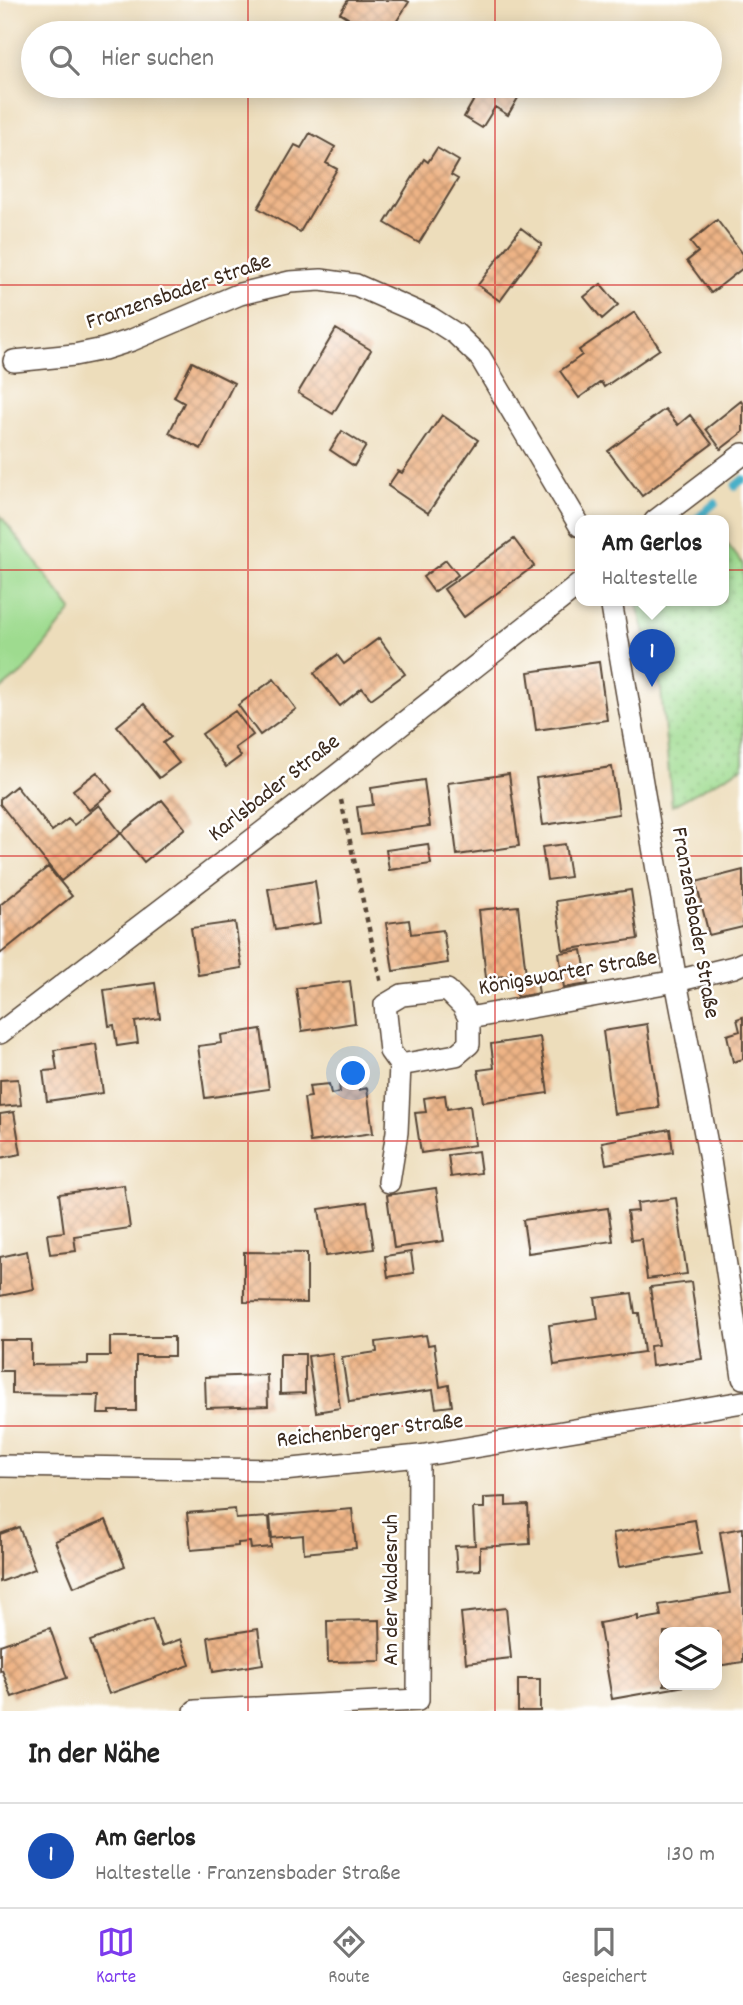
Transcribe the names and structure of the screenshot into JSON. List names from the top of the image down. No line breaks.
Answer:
{"streets":{"street":["Franzensbader Straße","Karlsbader Straße","Königswarter Straße","Reichenberger Straße","An der Waldesruh"]},"crossings":[["Franzensbader Straße","Königswarter Straße"],["Reichenberger Straße","An der Waldesruh"]],"page":{"search":"Hier suchen","popup":["Am Gerlos","Haltestelle"],"pins":"1","heading":"In der Nähe","list":[{"mark":"1","name":"Am Gerlos","note":"Haltestelle · Franzensbader Straße","value":"130 m"}],"nav":["Karte","Route","Gespeichert"]}}
